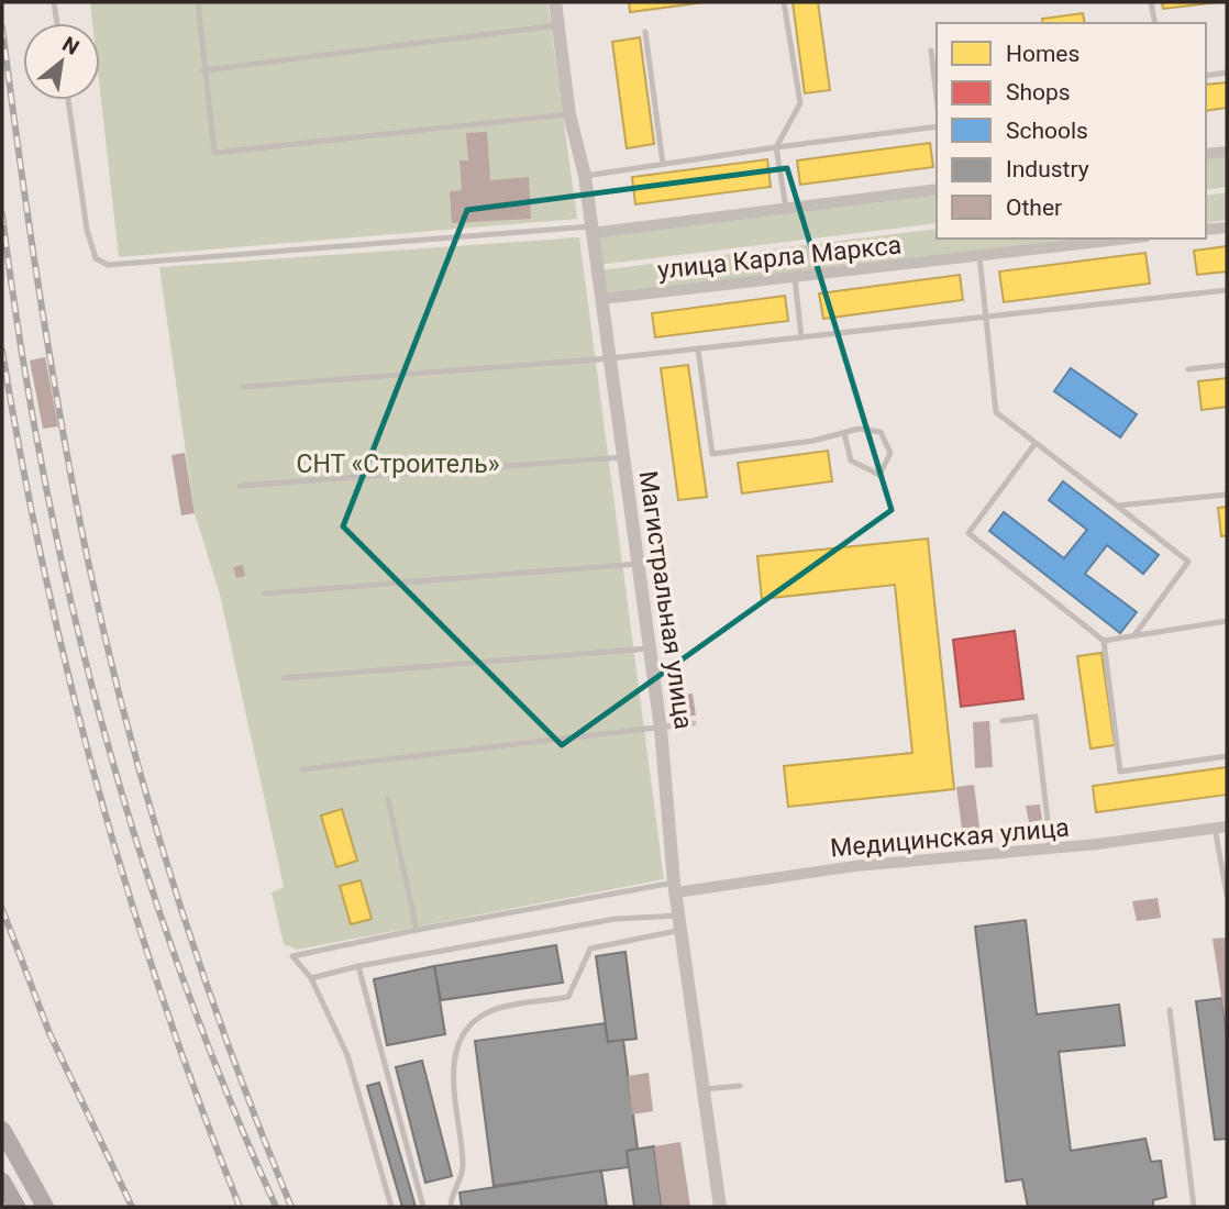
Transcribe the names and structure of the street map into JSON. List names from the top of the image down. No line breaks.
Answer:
{"streets":{"street":["улица Карла Маркса","Магистральная улица","Медицинская улица"]},"crossings":[["улица Карла Маркса","Магистральная улица"],["Магистральная улица","Медицинская улица"]],"parks":["СНТ «Строитель»"],"legend":["Homes","Shops","Schools","Industry","Other"],"north":"top right"}
